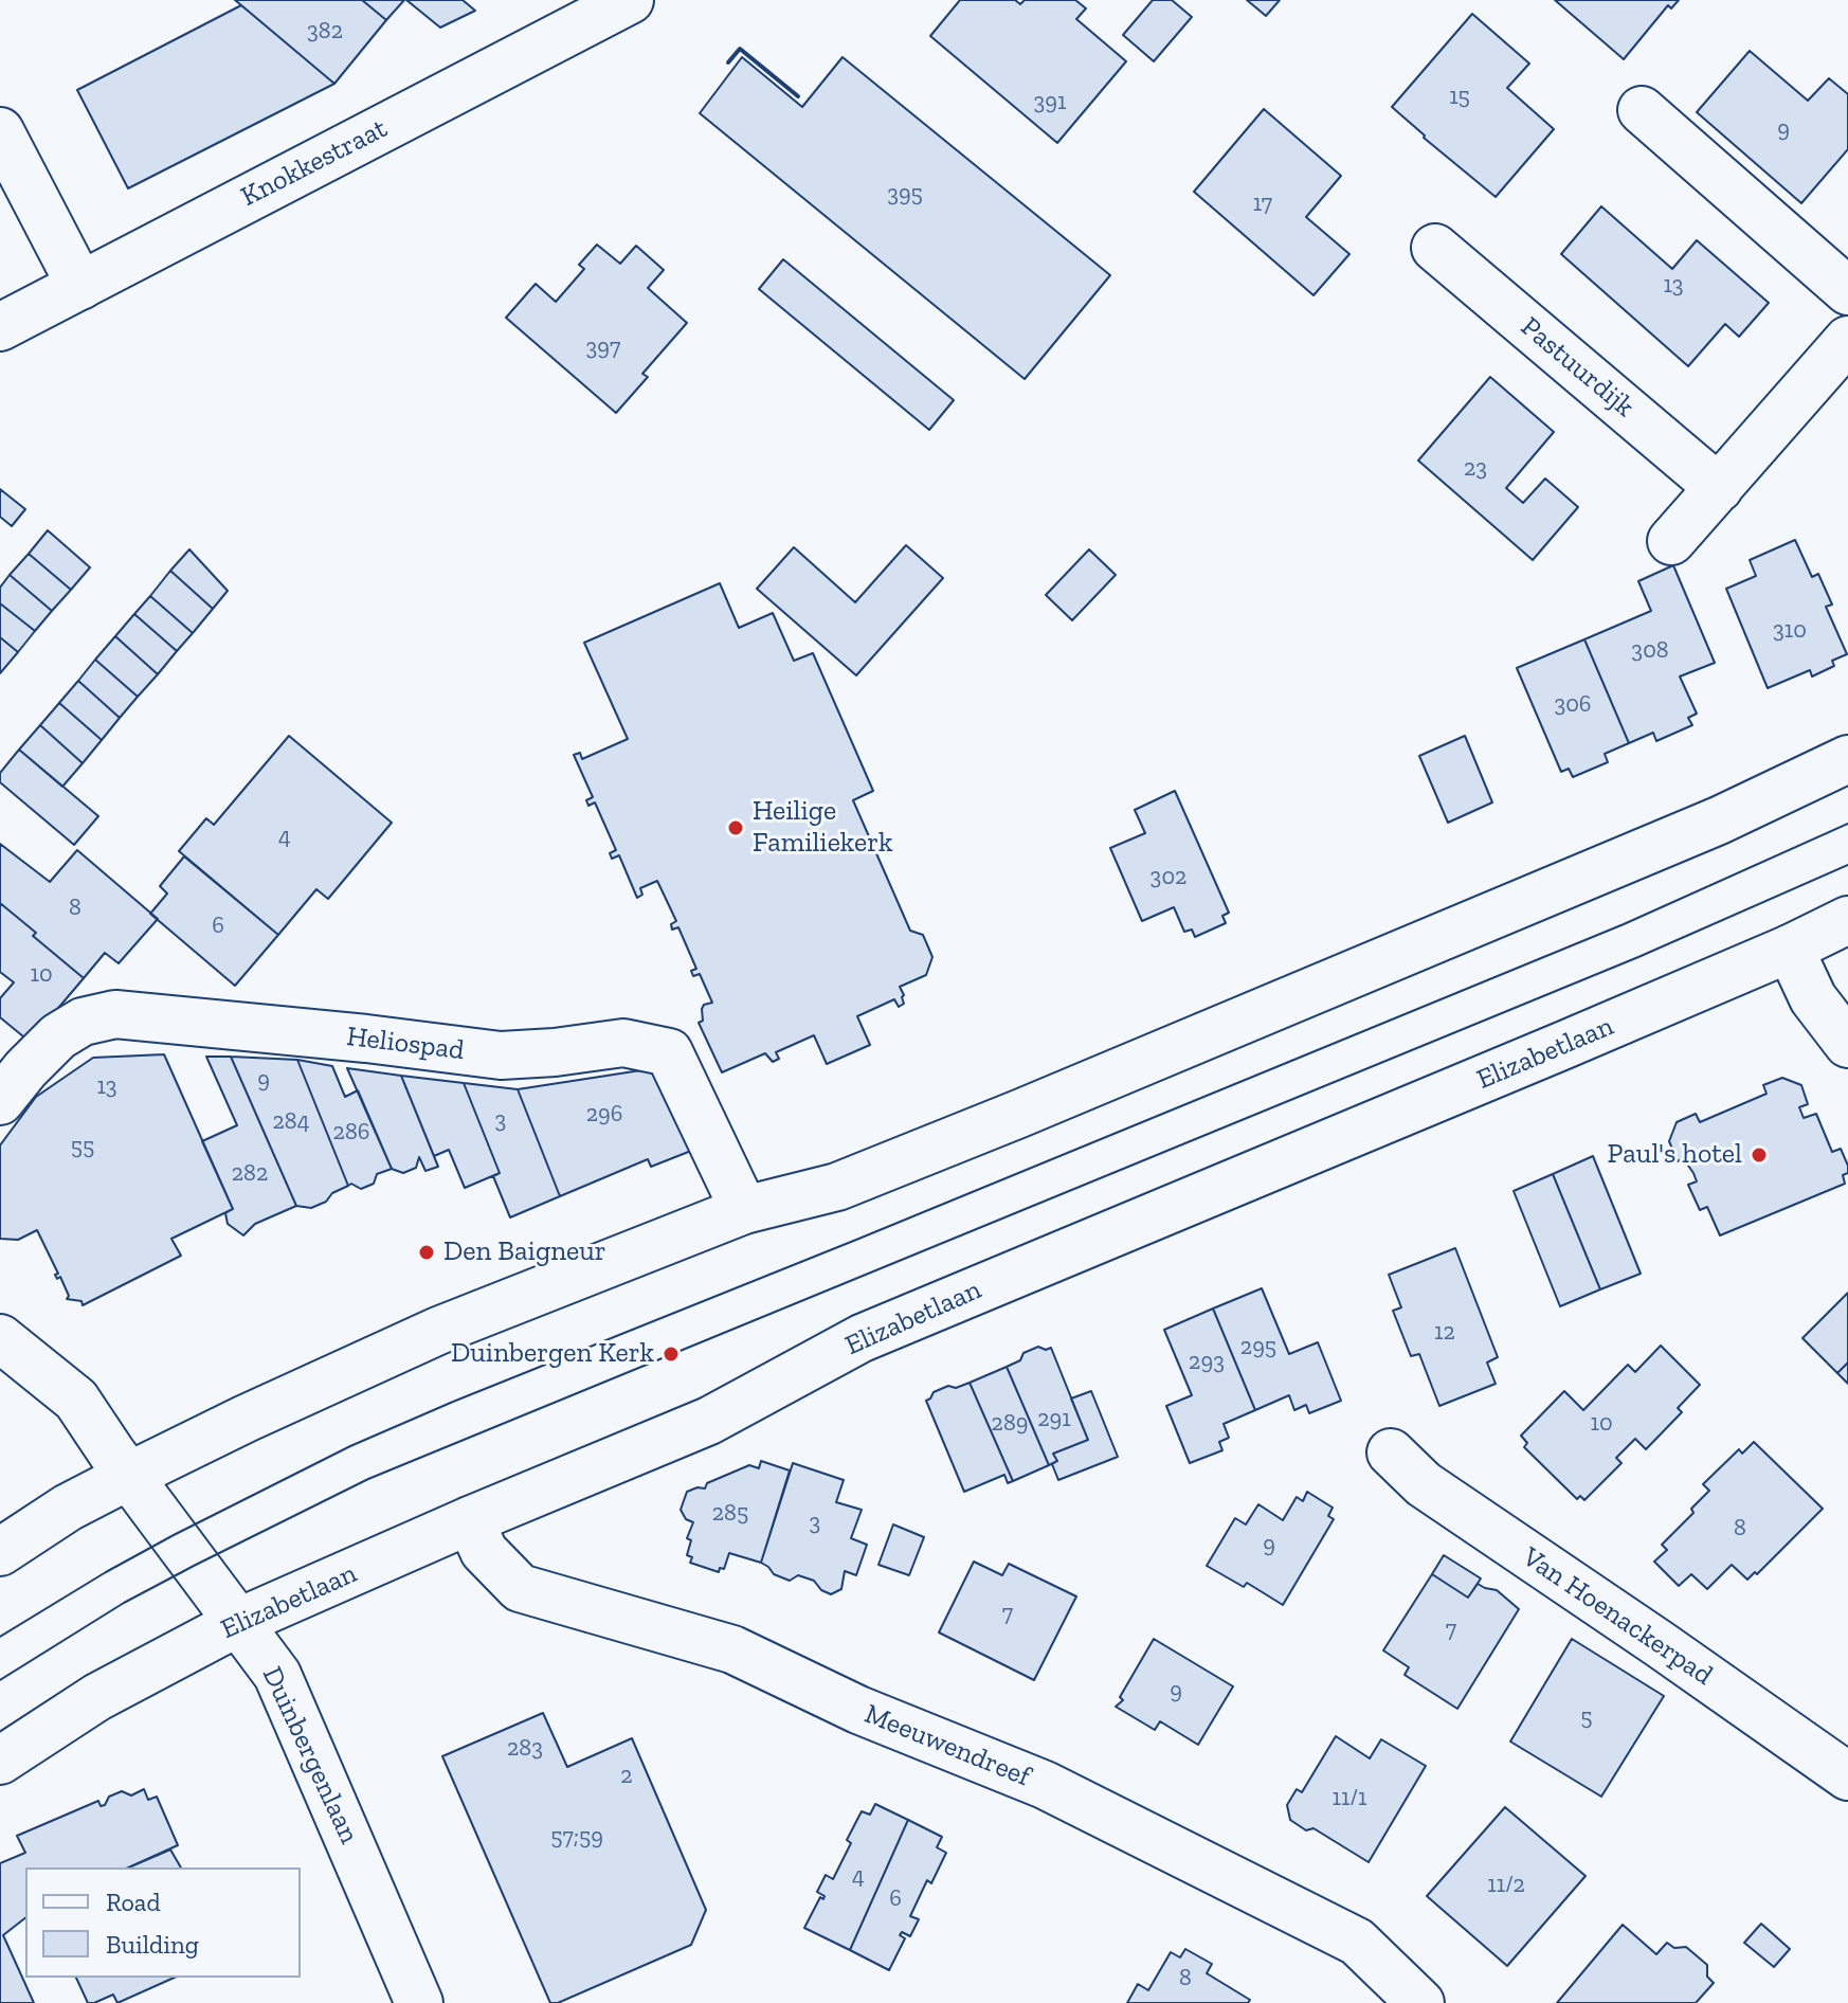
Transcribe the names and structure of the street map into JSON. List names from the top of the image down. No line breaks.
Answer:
{"streets":{"street":["Knokkestraat","Pastuurdijk","Heliospad","Elizabetlaan","Van Hoenackerpad","Meeuwendreef","Duinbergenlaan"]},"crossings":[["Elizabetlaan","Meeuwendreef"],["Elizabetlaan","Duinbergenlaan"]],"places":["Heilige Familiekerk","Paul's hotel","Den Baigneur","Duinbergen Kerk"],"house_numbers":["382","15","391","9","395","17","13","397","23","310","308","306","4","302","8","6","10","9","13","296","3","284","286","55","282","12","295","293","291","289","10","285","3","8","9","7","7","9","5","283","2","11/1","57;59","4","11/2","6","8"],"legend":["Road","Building"]}
